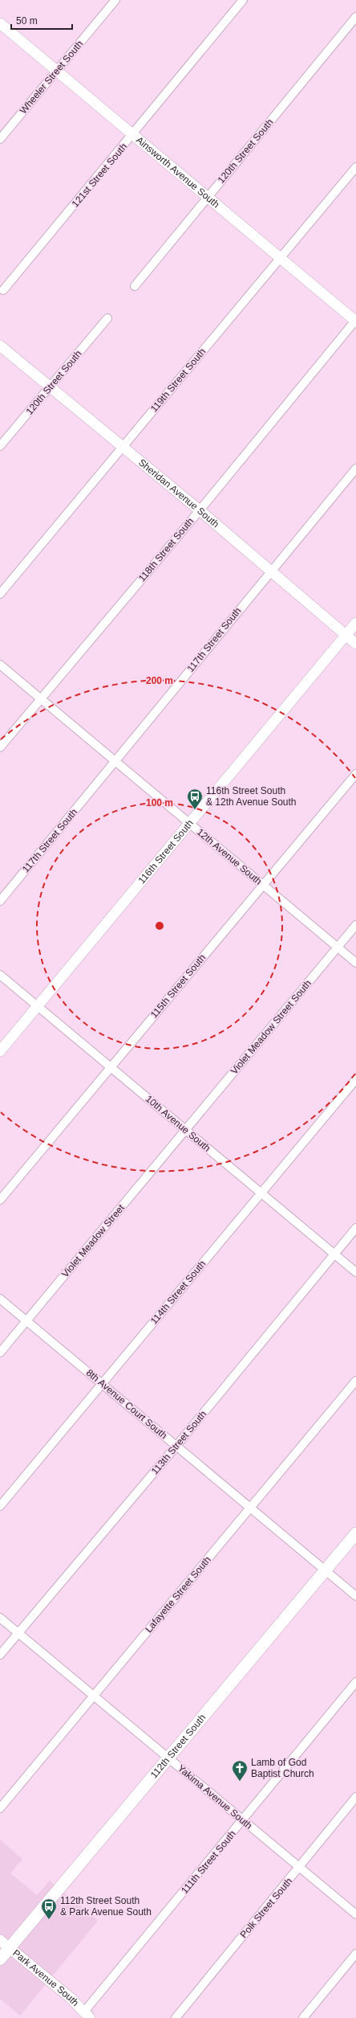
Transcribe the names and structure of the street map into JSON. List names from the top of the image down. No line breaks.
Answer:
{"streets":{"main road":["112th Street South"],"street":["Wheeler Street South","120th Street South","Ainsworth Avenue South","121st Street South","119th Street South","Sheridan Avenue South","118th Street South","117th Street South","116th Street South","12th Avenue South","115th Street South","Violet Meadow Street South","10th Avenue South","Violet Meadow Street","114th Street South","8th Avenue Court South","113th Street South","Lafayette Street South","Yakima Avenue South","111th Street South","Polk Street South","Park Avenue South"]},"crossings":[["Wheeler Street South","Ainsworth Avenue South"],["120th Street South","Ainsworth Avenue South"],["120th Street South","Sheridan Avenue South"],["Ainsworth Avenue South","121st Street South"],["Ainsworth Avenue South","119th Street South"],["Ainsworth Avenue South","118th Street South"],["119th Street South","Sheridan Avenue South"],["Sheridan Avenue South","118th Street South"],["Sheridan Avenue South","117th Street South"],["Sheridan Avenue South","116th Street South"],["118th Street South","12th Avenue South"],["117th Street South","12th Avenue South"],["116th Street South","12th Avenue South"],["116th Street South","10th Avenue South"],["12th Avenue South","115th Street South"],["12th Avenue South","Violet Meadow Street South"],["115th Street South","10th Avenue South"],["Violet Meadow Street South","10th Avenue South"],["Violet Meadow Street South","Violet Meadow Street"],["10th Avenue South","Violet Meadow Street"],["10th Avenue South","114th Street South"],["10th Avenue South","113th Street South"],["Violet Meadow Street","8th Avenue Court South"],["114th Street South","8th Avenue Court South"],["8th Avenue Court South","113th Street South"],["8th Avenue Court South","Lafayette Street South"],["8th Avenue Court South","112th Street South"],["113th Street South","Yakima Avenue South"],["Lafayette Street South","Yakima Avenue South"],["112th Street South","Yakima Avenue South"],["112th Street South","Park Avenue South"],["Yakima Avenue South","111th Street South"],["Yakima Avenue South","Polk Street South"],["111th Street South","Park Avenue South"]],"places":{"bus stop":["116th Street South & 12th Avenue South","112th Street South & Park Avenue South"],"church":["Lamb of God Baptist Church"]},"scale_bar":"50 m","rings":["200 m","100 m"]}
